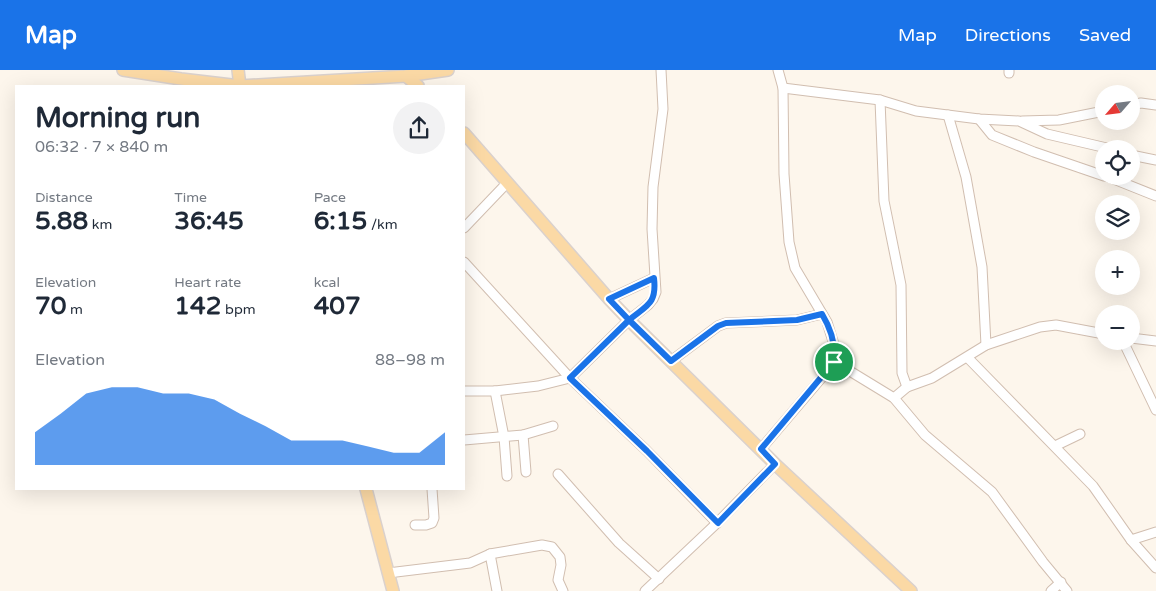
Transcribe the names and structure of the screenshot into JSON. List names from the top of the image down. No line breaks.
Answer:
{"north":"bottom left","page":{"header":"Map","nav":["Map","Directions","Saved"],"map_buttons":["+","−"],"heading":["Morning run","06:32 · 7 × 840 m"],"stats":[["Distance","5.88 km"],["Time","36:45"],["Pace","6:15 /km"],["Elevation","70 m"],["Heart rate","142 bpm"],["kcal","407"]],"chart":["Elevation","88–98 m"]}}
